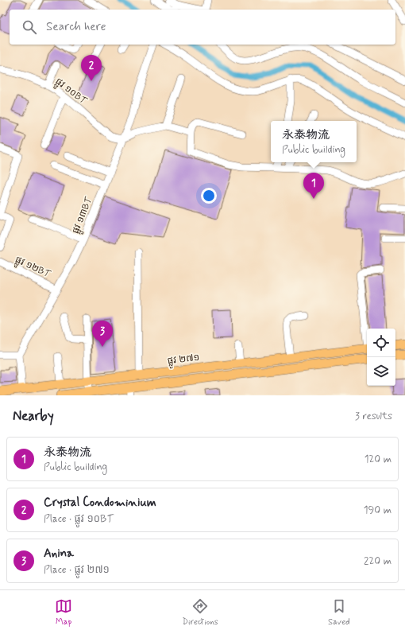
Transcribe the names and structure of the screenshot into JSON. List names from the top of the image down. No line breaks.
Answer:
{"streets":{"main road":["ផ្លូវ ២៧១"],"street":["ផ្លូវ ១០BT","ផ្លូវ ១៣BT","ផ្លូវ ១២BT"]},"crossings":[["ផ្លូវ ១០BT","ផ្លូវ ១៣BT"],["ផ្លូវ ១៣BT","ផ្លូវ ១២BT"]],"page":{"search":"Search here","pins":["2","1","3"],"popup":["永泰物流","Public building"],"heading":["Nearby","3 results"],"list":[{"mark":"1","name":"永泰物流","note":"Public building","value":"120 m"},{"mark":"2","name":"Crystal Condominium","note":"Place · ផ្លូវ ១០BT","value":"190 m"},{"mark":"3","name":"Anina","note":"Place · ផ្លូវ ២៧១","value":"220 m"}],"nav":["Map","Directions","Saved"]}}
